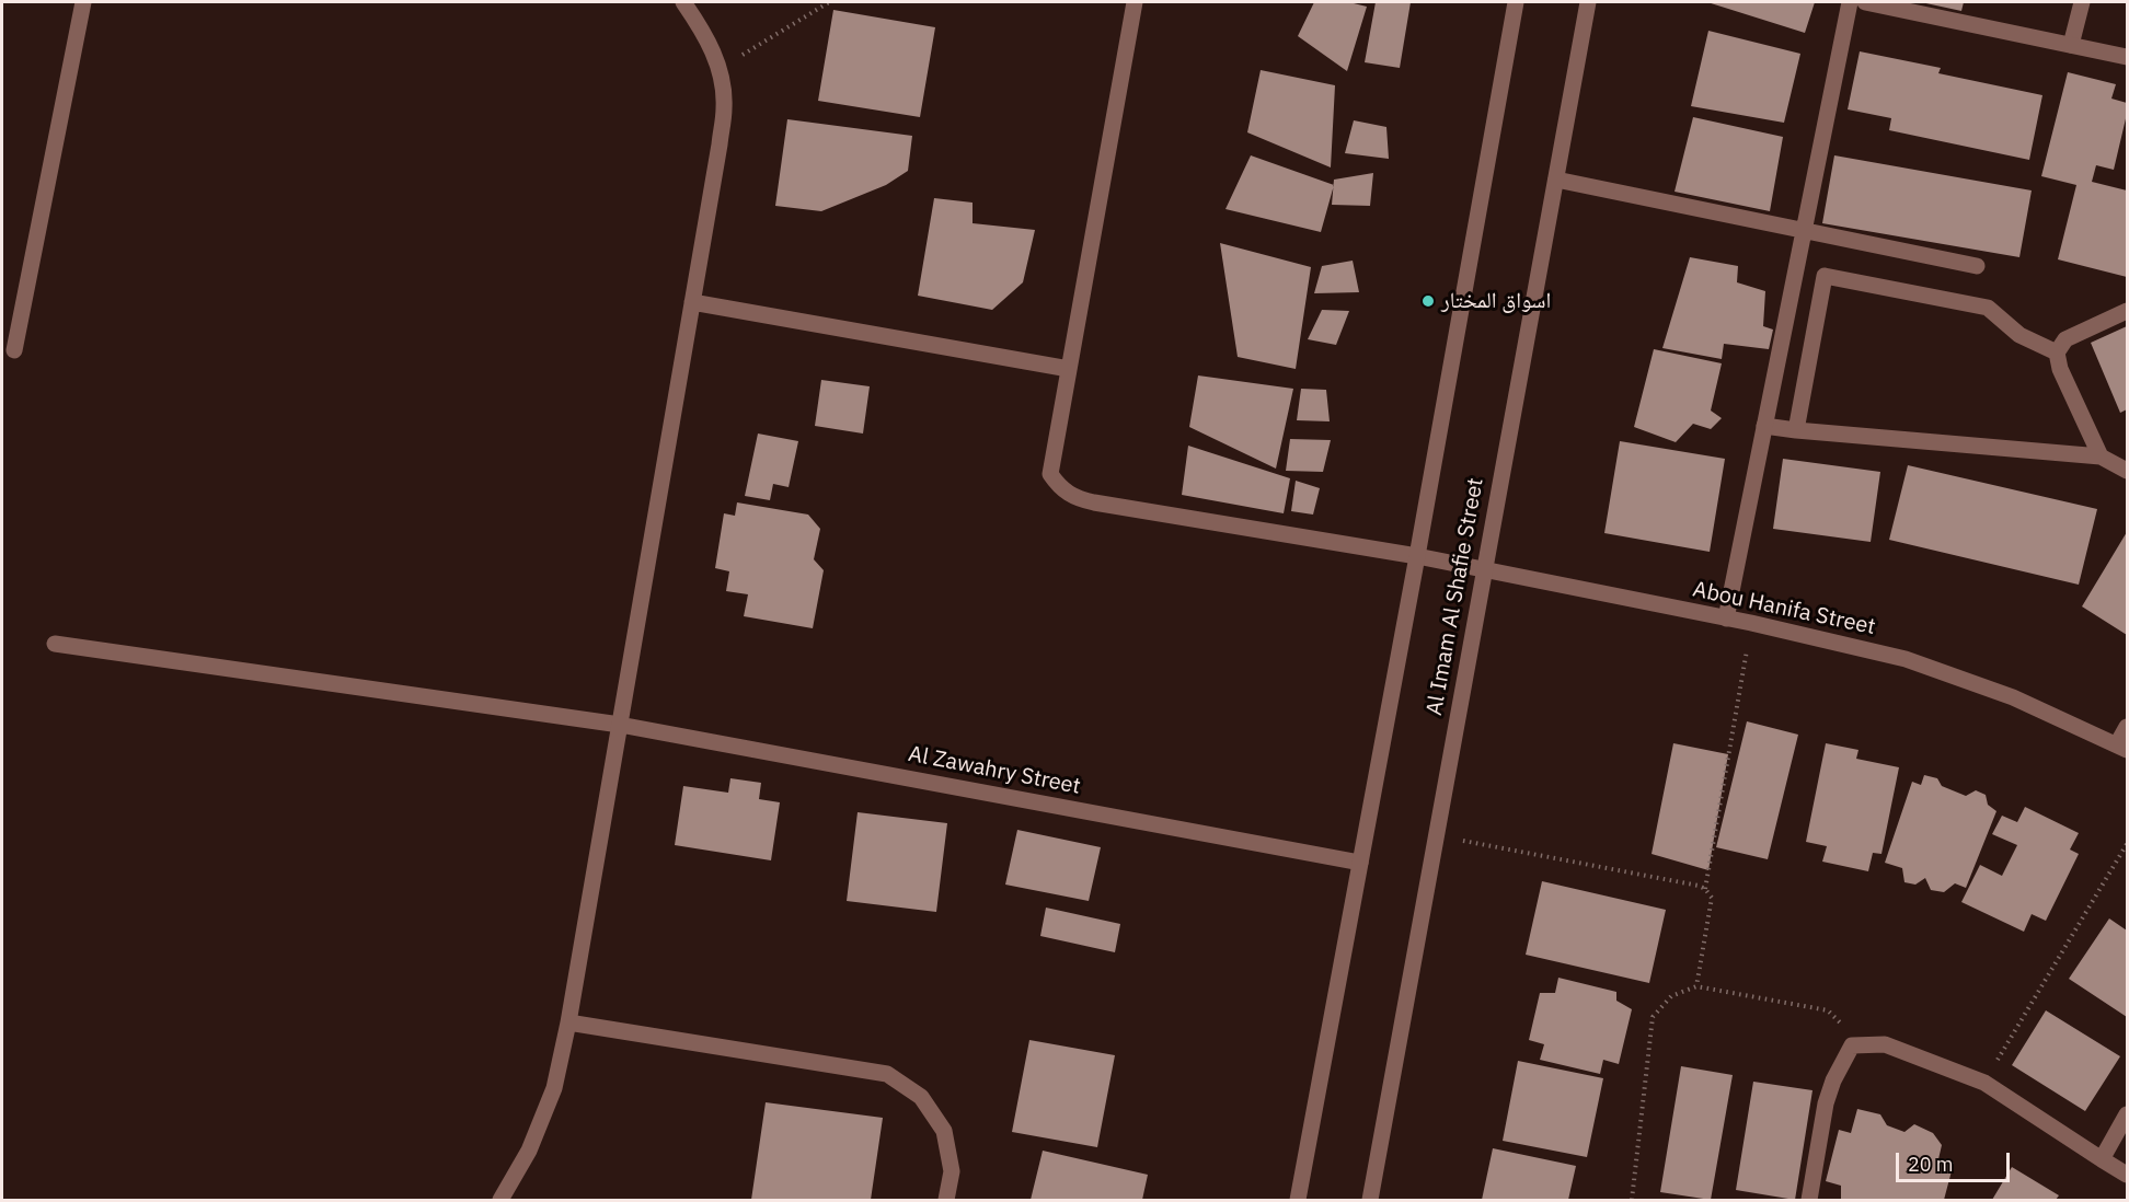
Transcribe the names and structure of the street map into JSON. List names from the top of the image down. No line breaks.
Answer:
{"streets":{"street":["Al Imam Al Shafie Street","Abou Hanifa Street","Al Zawahry Street"]},"crossings":[["Al Imam Al Shafie Street","Abou Hanifa Street"],["Al Imam Al Shafie Street","Al Zawahry Street"]],"places":["اسواق المختار"],"scale_bar":"20 m"}
